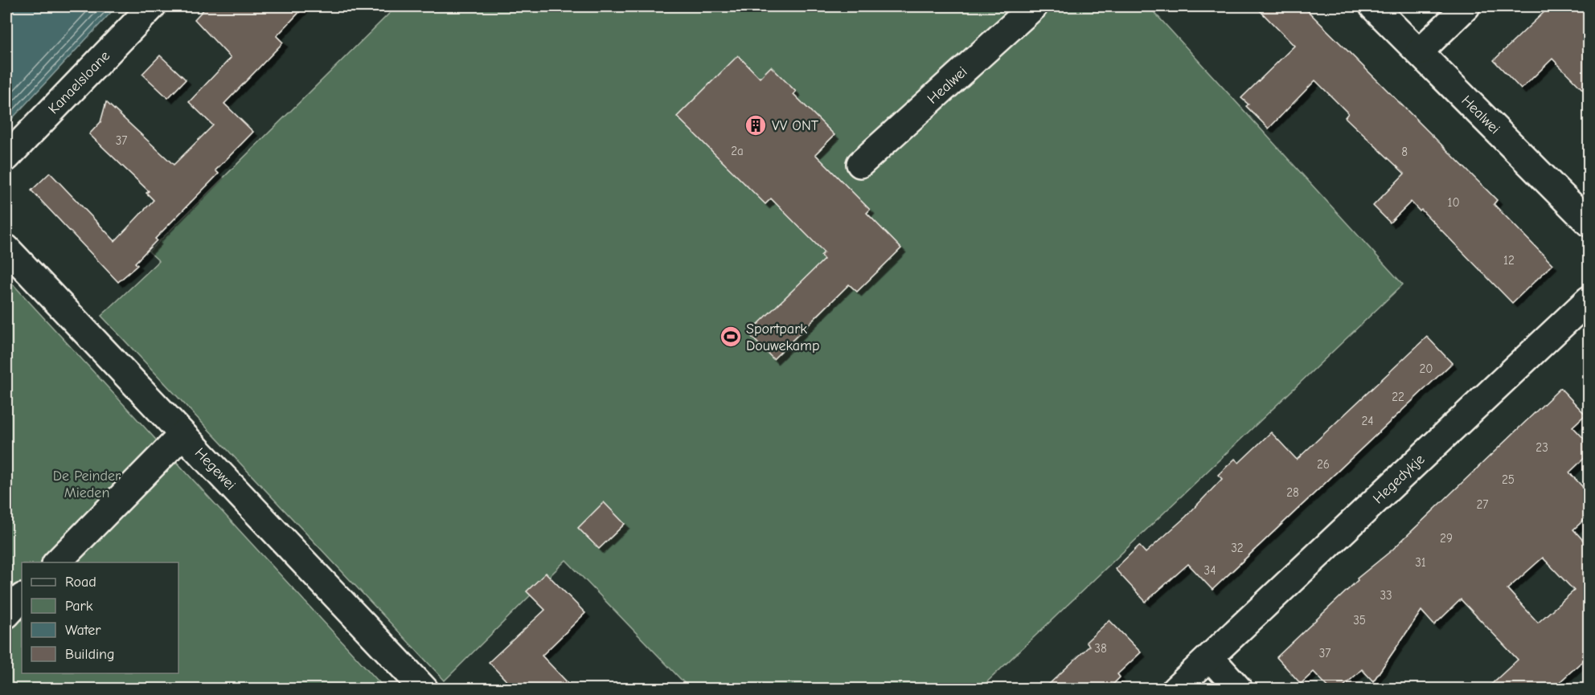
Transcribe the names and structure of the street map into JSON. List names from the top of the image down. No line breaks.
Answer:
{"streets":{"street":["Kanaelsloane","Healwei","Hegewei","Hegedykje"]},"parks":["De Peinder Mieden"],"places":{"building":["VV ONT"],"sports":["Sportpark Douwekamp"]},"house_numbers":["37","2a","8","10","12","20","22","24","23","26","25","28","27","29","32","31","34","33","35","38","37"],"legend":["Road","Park","Water","Building"]}
